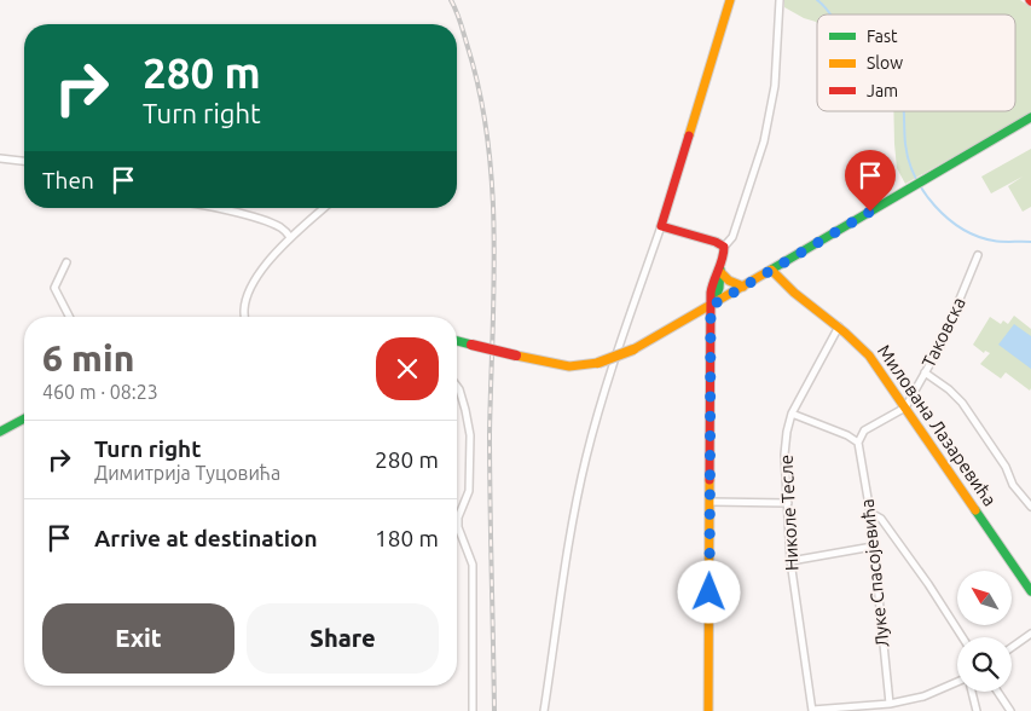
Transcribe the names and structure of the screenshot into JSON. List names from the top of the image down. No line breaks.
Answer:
{"streets":{"street":["Таковска","Милована Лазаревића","Николе Тесле","Луке Спасојевића"]},"crossings":[["Таковска","Милована Лазаревића"],["Милована Лазаревића","Николе Тесле"]],"legend":["Fast","Slow","Jam"],"north":"top left","page":{"turn":["280 m","Turn right"],"then":"Then","heading":["6 min","460 m · 08:23"],"list":[{"name":"Turn right","note":"Димитрија Туцовића","value":"280 m"},{"name":"Arrive at destination","value":"180 m"}],"buttons":["Exit","Share"]}}
